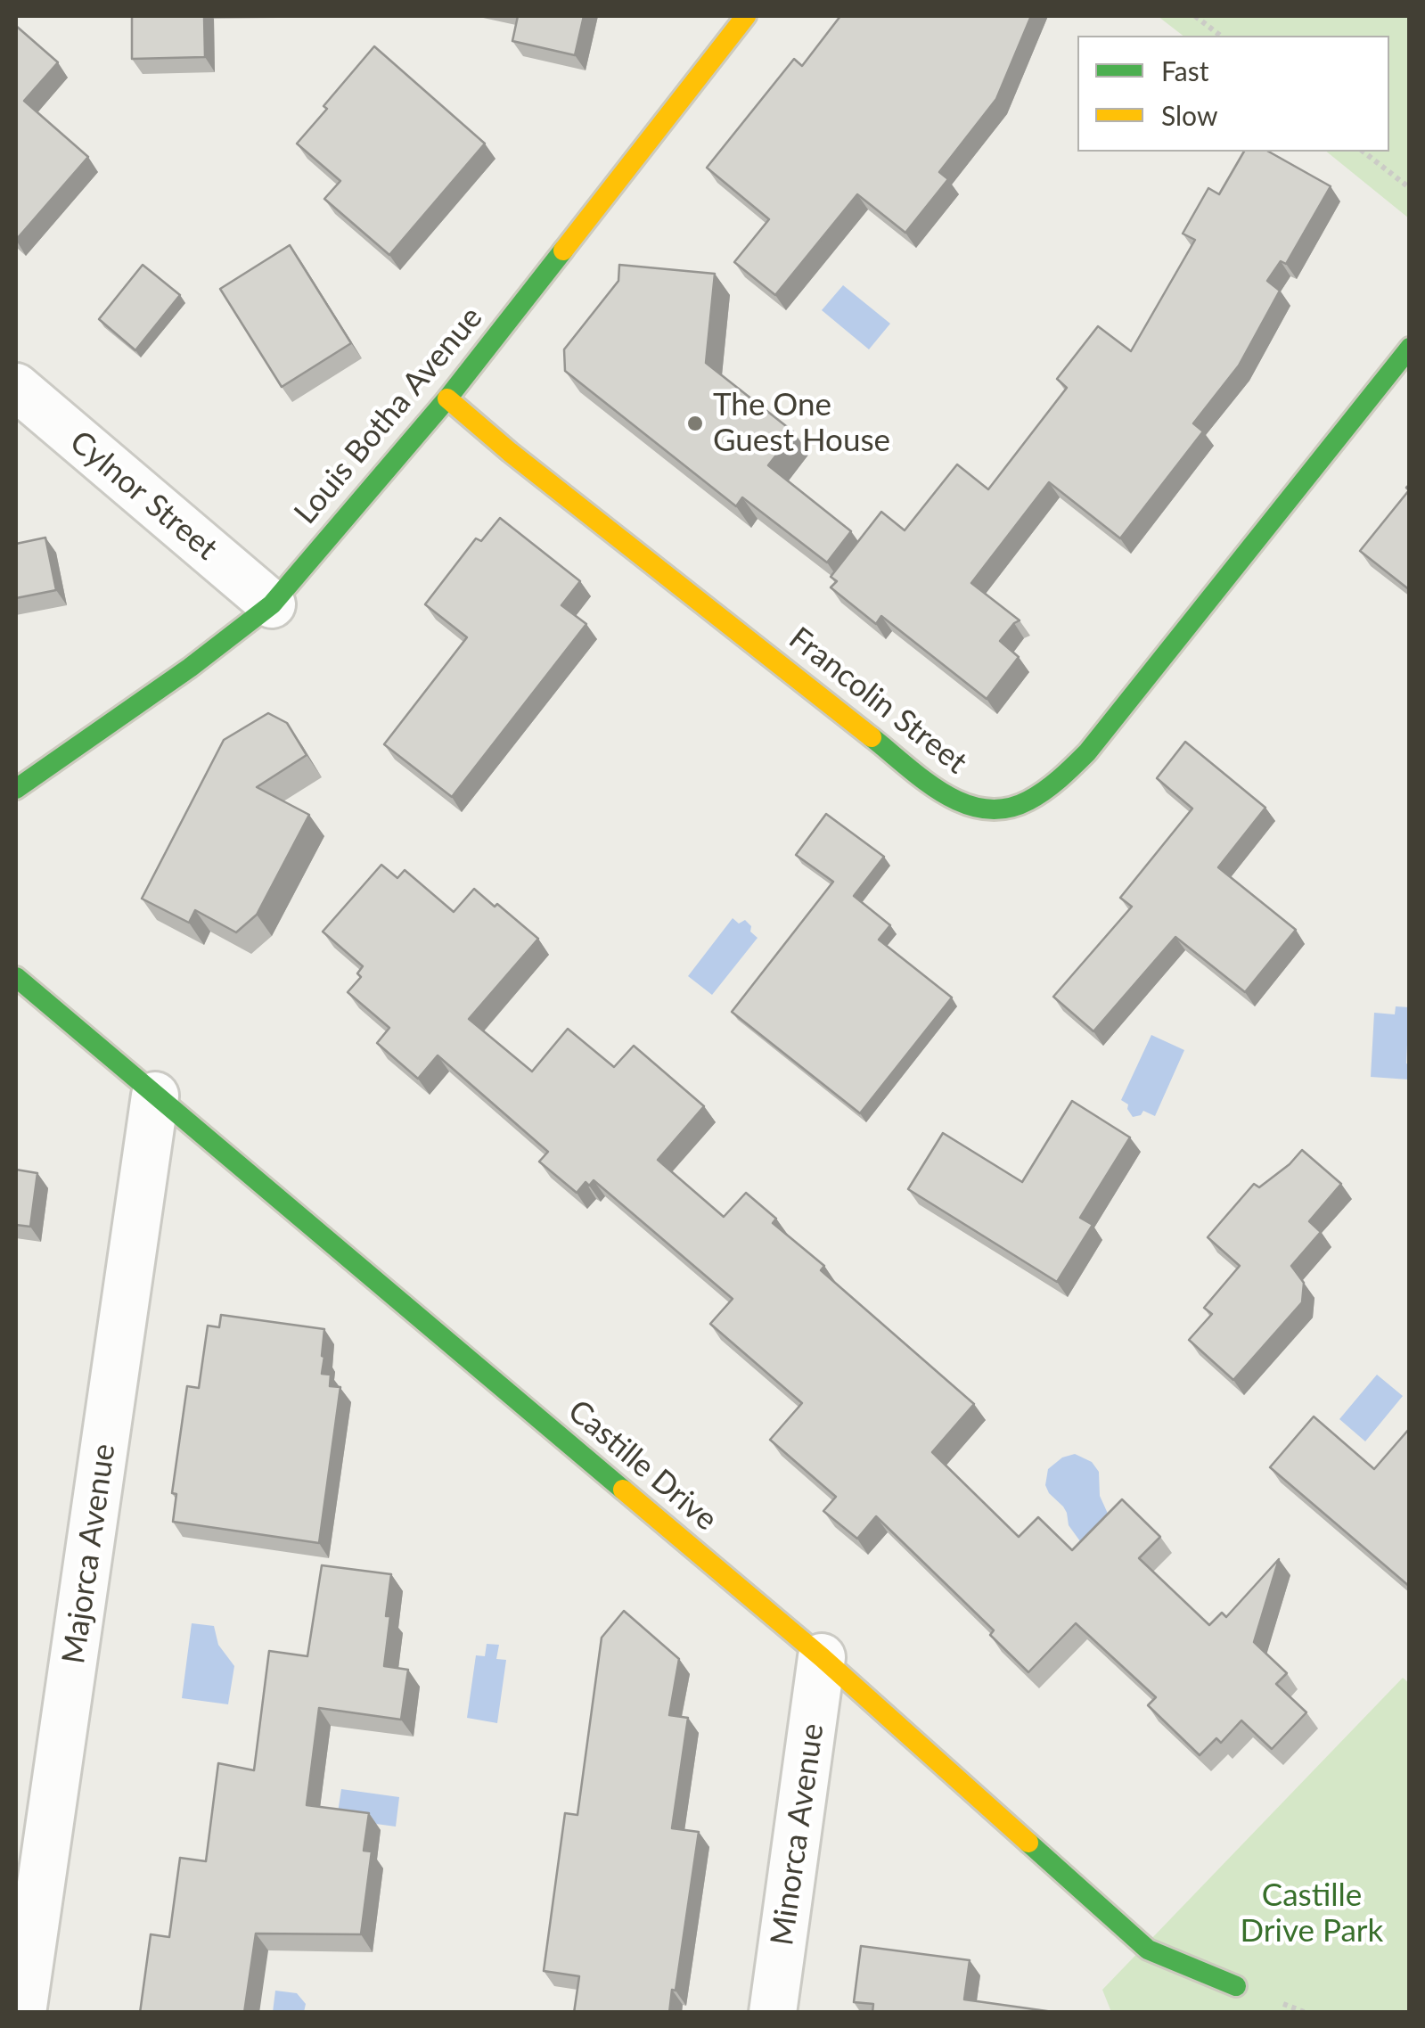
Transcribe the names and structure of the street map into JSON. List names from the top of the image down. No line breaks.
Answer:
{"streets":{"street":["Louis Botha Avenue","Cylnor Street","Francolin Street","Castille Drive","Majorca Avenue","Minorca Avenue"]},"crossings":[["Louis Botha Avenue","Cylnor Street"],["Louis Botha Avenue","Francolin Street"],["Castille Drive","Majorca Avenue"],["Castille Drive","Minorca Avenue"]],"parks":["Castille Drive Park"],"places":["The One Guest House"],"legend":["Fast","Slow"]}
